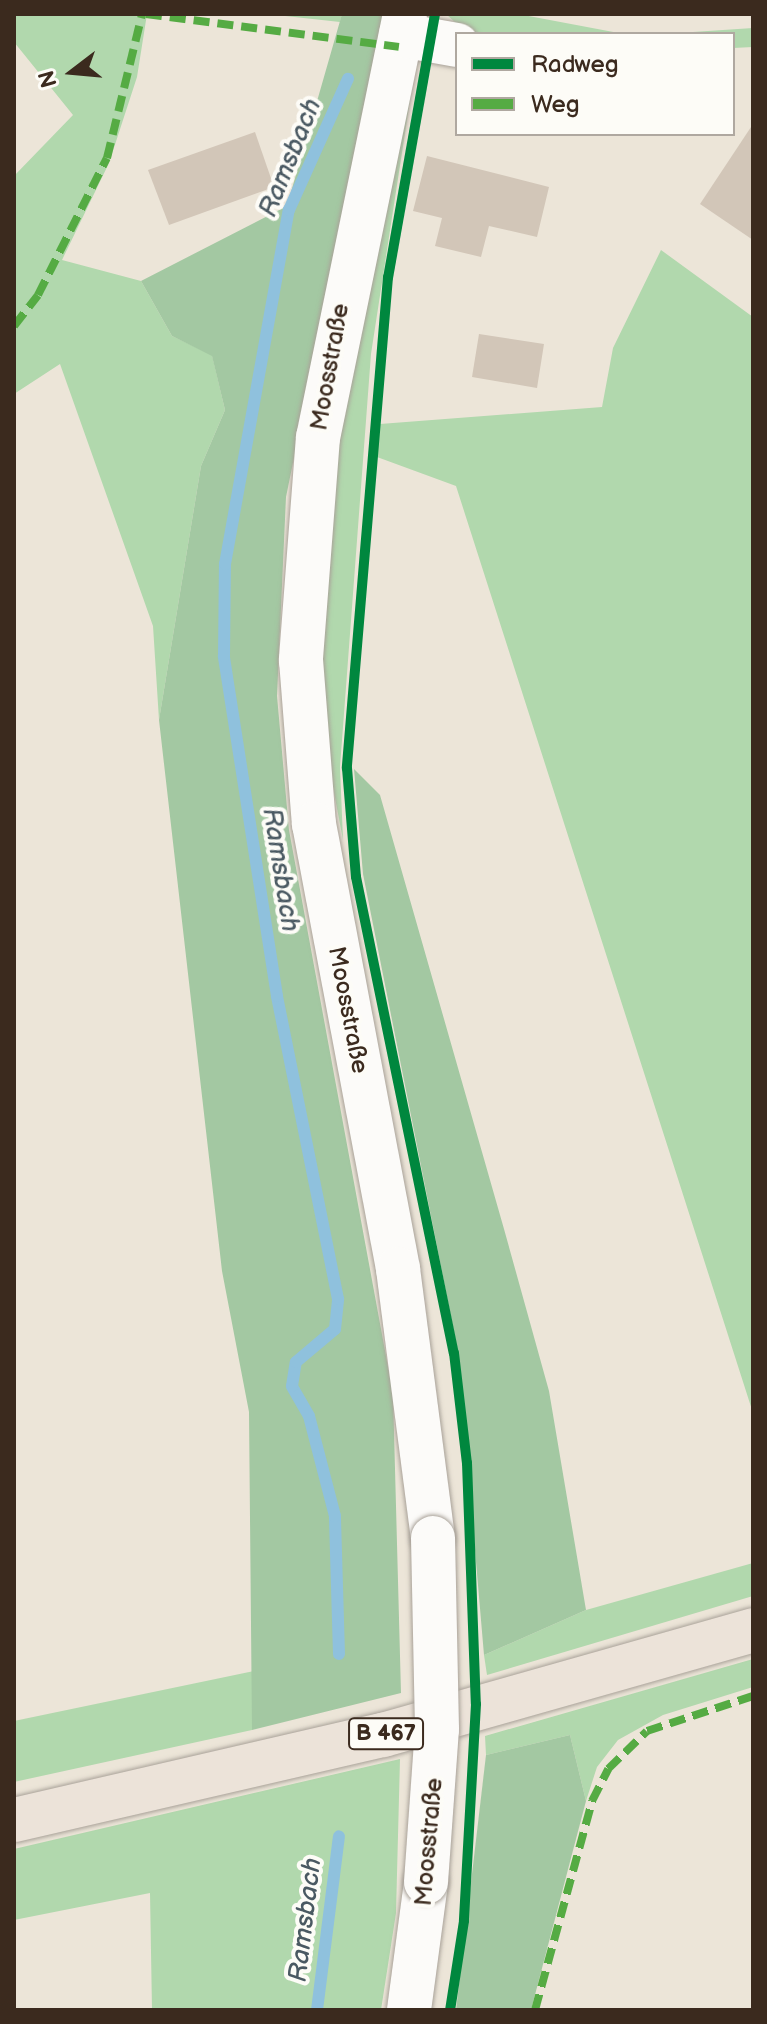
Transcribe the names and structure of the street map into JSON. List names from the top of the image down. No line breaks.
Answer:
{"streets":{"main road":["B 467"],"street":["Moosstraße"]},"water":["Ramsbach"],"legend":["Radweg","Weg"],"north":"left"}
